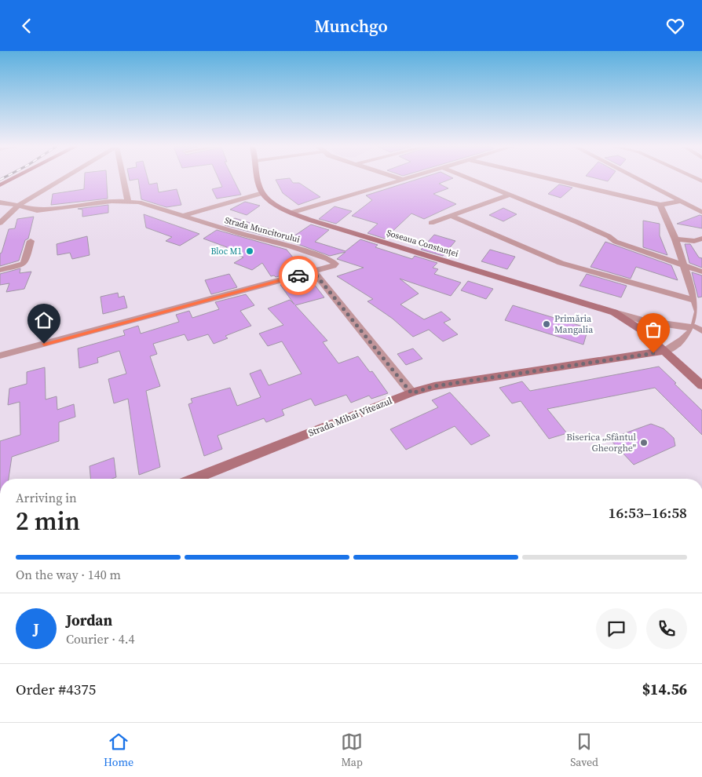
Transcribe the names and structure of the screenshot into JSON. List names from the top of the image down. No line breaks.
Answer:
{"streets":{"main road":["Șoseaua Constanței","Strada Mihai Viteazul"],"street":["Strada Muncitorului"]},"crossings":[["Strada Muncitorului","Șoseaua Constanței"],["Șoseaua Constanței","Strada Mihai Viteazul"]],"places":["Bloc M1","Primăria Mangalia","Biserica „Sfântul Gheorghe\""],"page":{"header":"Munchgo","heading":["2 min","Arriving in","16:53–16:58"],"panel":["Jordan","Courier · 4.4","Order #4375","$14.56"],"bar":"On the way · 140 m","round":"J","tabs":["Home","Map","Saved"]}}
